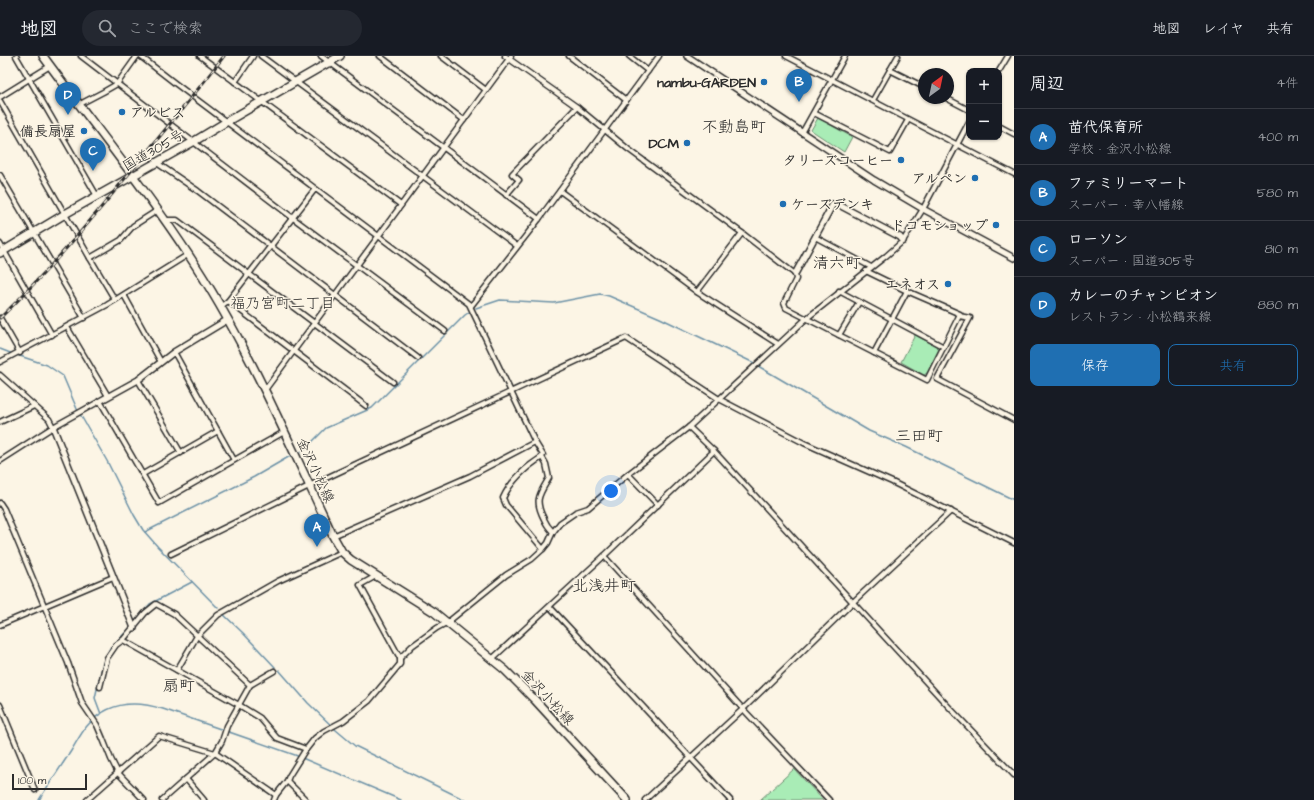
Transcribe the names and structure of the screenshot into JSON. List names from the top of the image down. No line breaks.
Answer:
{"streets":{"main road":["国道305号","金沢小松線"]},"crossings":[["国道305号","金沢小松線"]],"districts":["不動島町","清六町","福乃宮町二丁目","三田町","北浅井町","扇町"],"places":["nambu-GARDEN","アルビス","備長扇屋","DCM","タリーズコーヒー","アルペン","ケーズデンキ","ドコモショップ","エネオス"],"scale_bar":"100 m","north":"top right","page":{"header":"地図","search":"ここで検索","nav":["地図","レイヤ","共有"],"heading":["周辺","4件"],"map_buttons":["+","−"],"pins":["B","D","C","A"],"list":[{"mark":"A","name":"苗代保育所","note":"学校 · 金沢小松線","value":"400 m"},{"mark":"B","name":"ファミリーマート","note":"スーパー · 幸八幡線","value":"580 m"},{"mark":"C","name":"ローソン","note":"スーパー · 国道305号","value":"810 m"},{"mark":"D","name":"カレーのチャンピオン","note":"レストラン · 小松鶴来線","value":"880 m"}],"buttons":["保存","共有"],"scale":"100 m"}}
